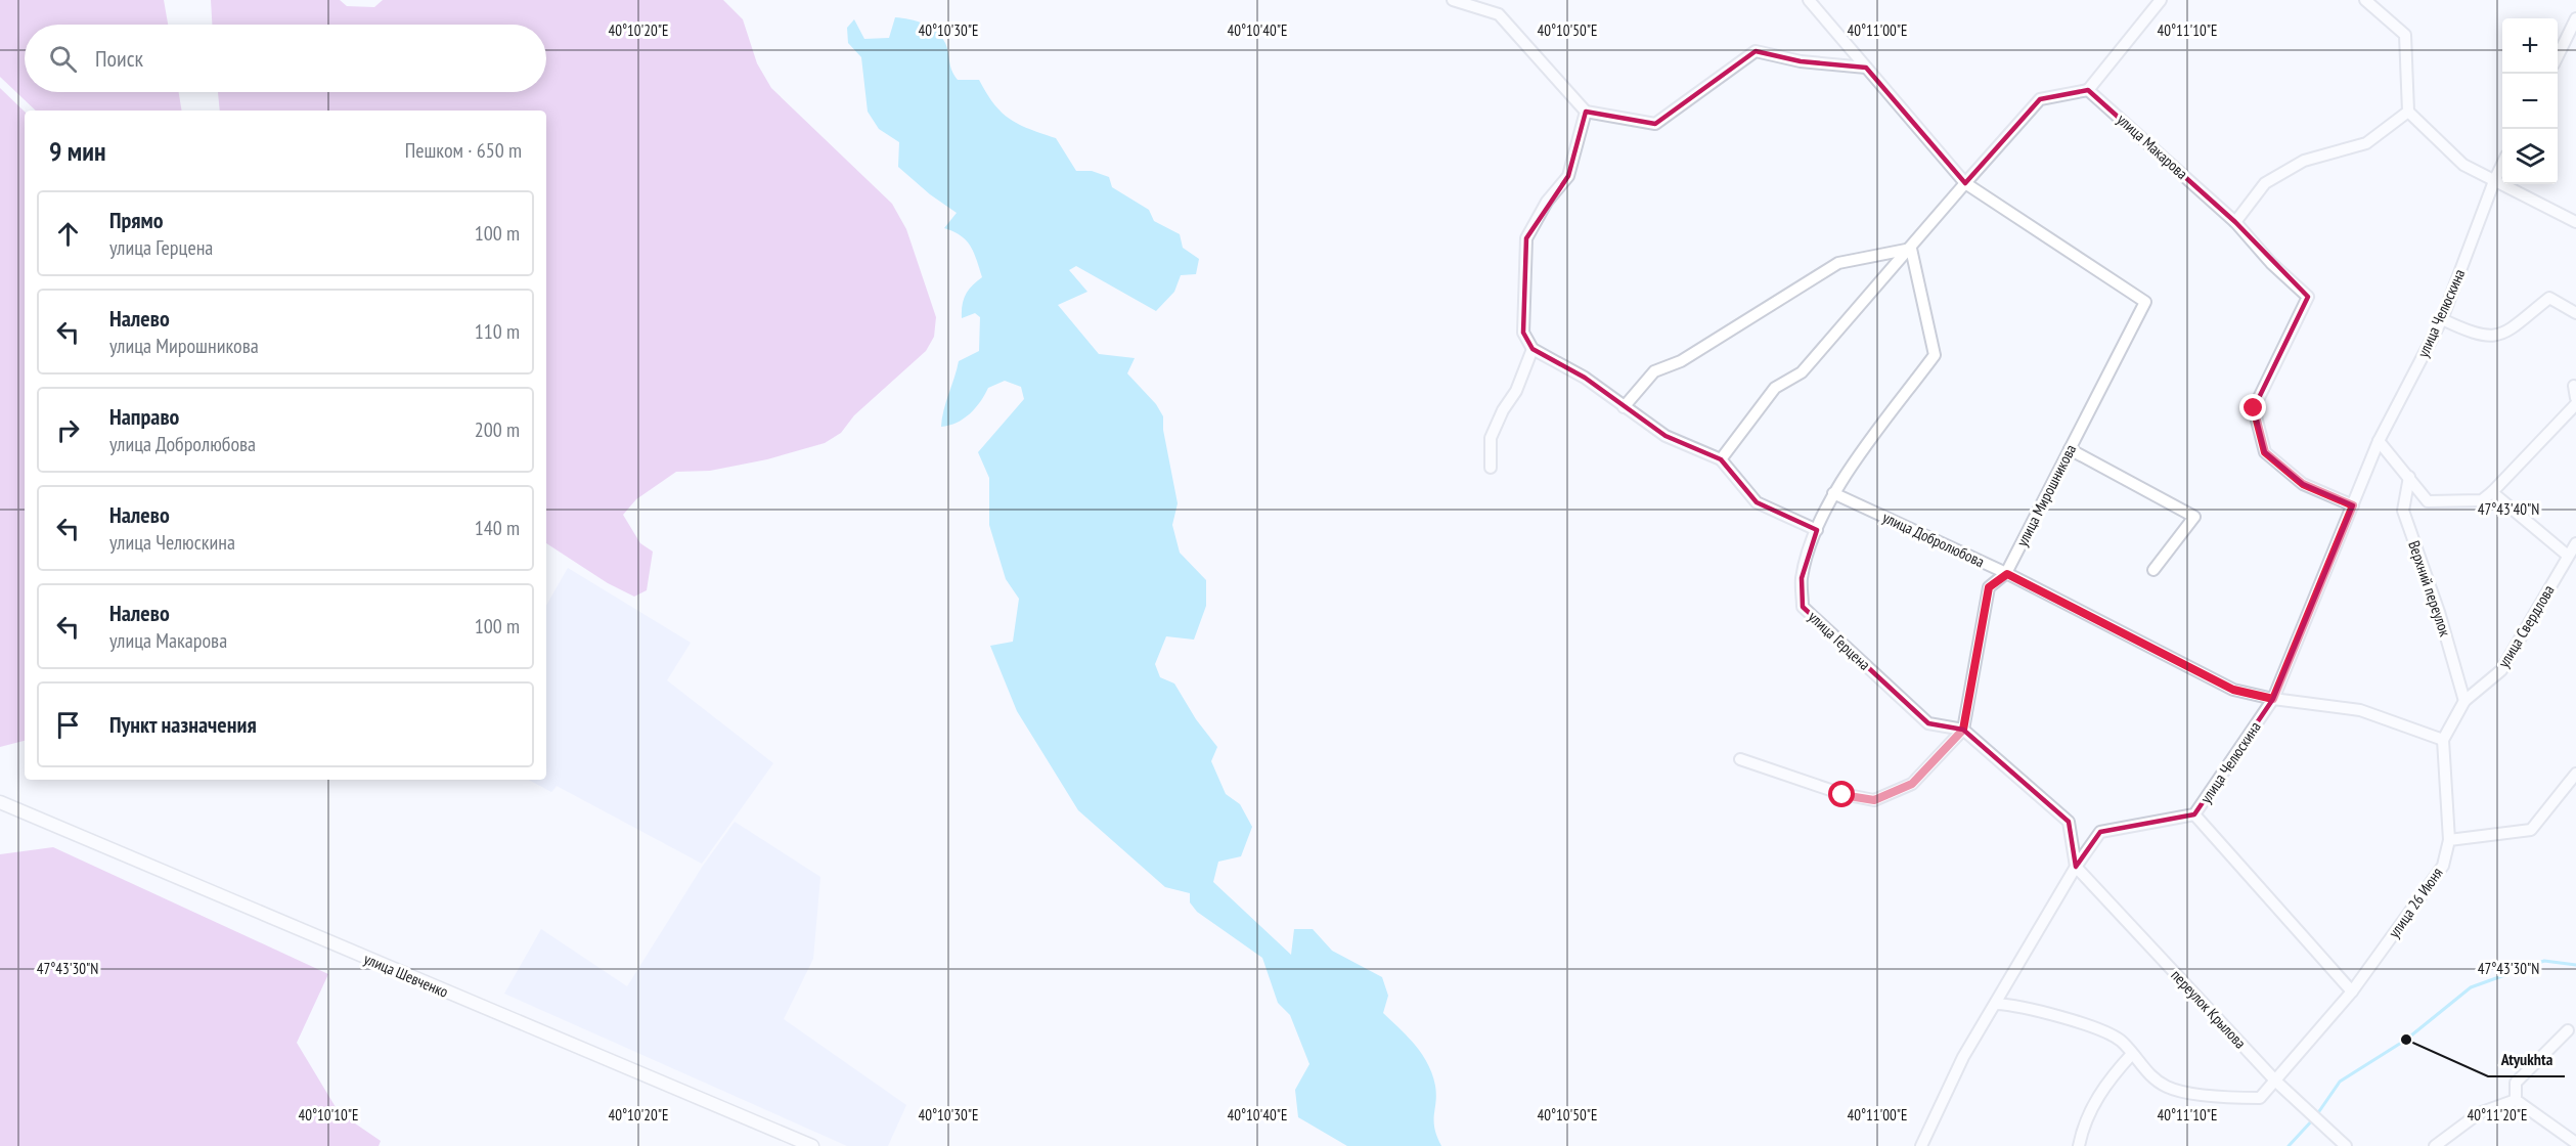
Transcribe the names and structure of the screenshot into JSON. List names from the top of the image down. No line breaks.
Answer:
{"streets":{"street":["улица Макарова","улица Челюскина","улица Мирошникова","улица Добролюбова","Верхний переулок","улица Свердлова","улица Герцена","улица 26 Июня","улица Шевченко","переулок Крылова"]},"crossings":[["улица Макарова","улица Челюскина"],["улица Челюскина","улица Добролюбова"],["улица Челюскина","переулок Крылова"],["улица Мирошникова","улица Добролюбова"],["улица Мирошникова","улица Герцена"],["улица Добролюбова","улица Свердлова"],["улица Добролюбова","улица Герцена"],["Верхний переулок","улица Свердлова"],["улица 26 Июня","переулок Крылова"]],"places":["Atyukhta"],"page":{"map_buttons":["+","−"],"search":"Поиск","heading":["9 мин","Пешком · 650 m"],"list":[["Прямо","улица Герцена","100 m"],["Налево","улица Мирошникова","110 m"],["Направо","улица Добролюбова","200 m"],["Налево","улица Челюскина","140 m"],["Налево","улица Макарова","100 m"],"Пункт назначения"]},"coordinates":["40°10'20\"E","40°10'30\"E","40°10'40\"E","40°10'50\"E","40°11'00\"E","40°11'10\"E","47°43'40\"N","47°43'30\"N","40°10'10\"E","40°11'20\"E"]}
